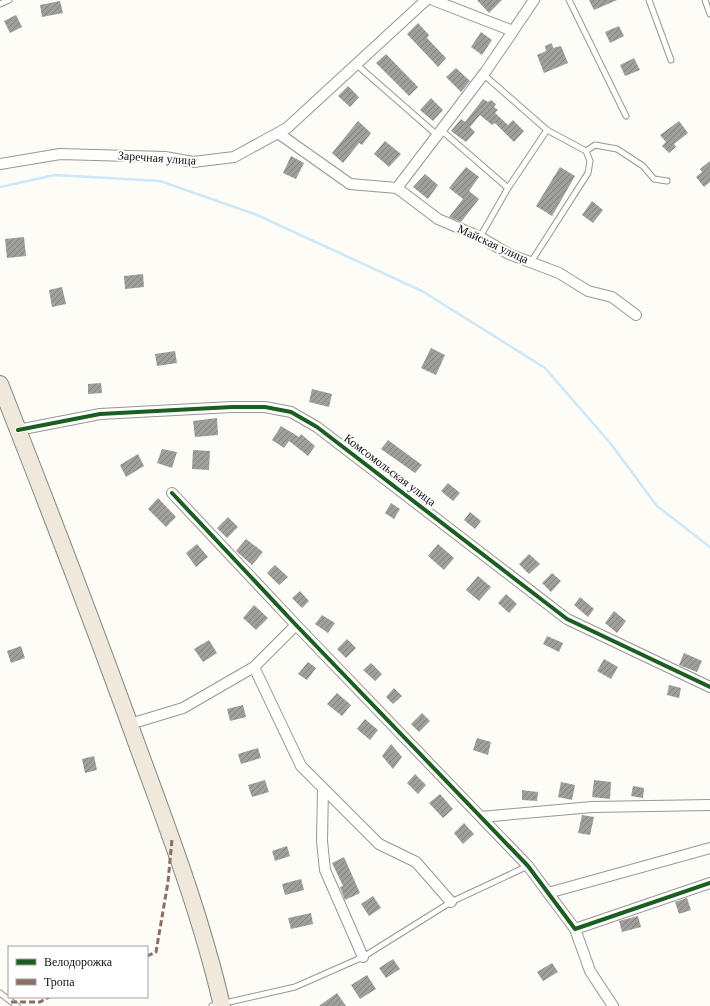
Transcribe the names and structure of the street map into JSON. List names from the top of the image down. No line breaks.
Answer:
{"streets":{"street":["Заречная улица","Майская улица","Комсомольская улица"]},"legend":["Велодорожка","Тропа"]}
